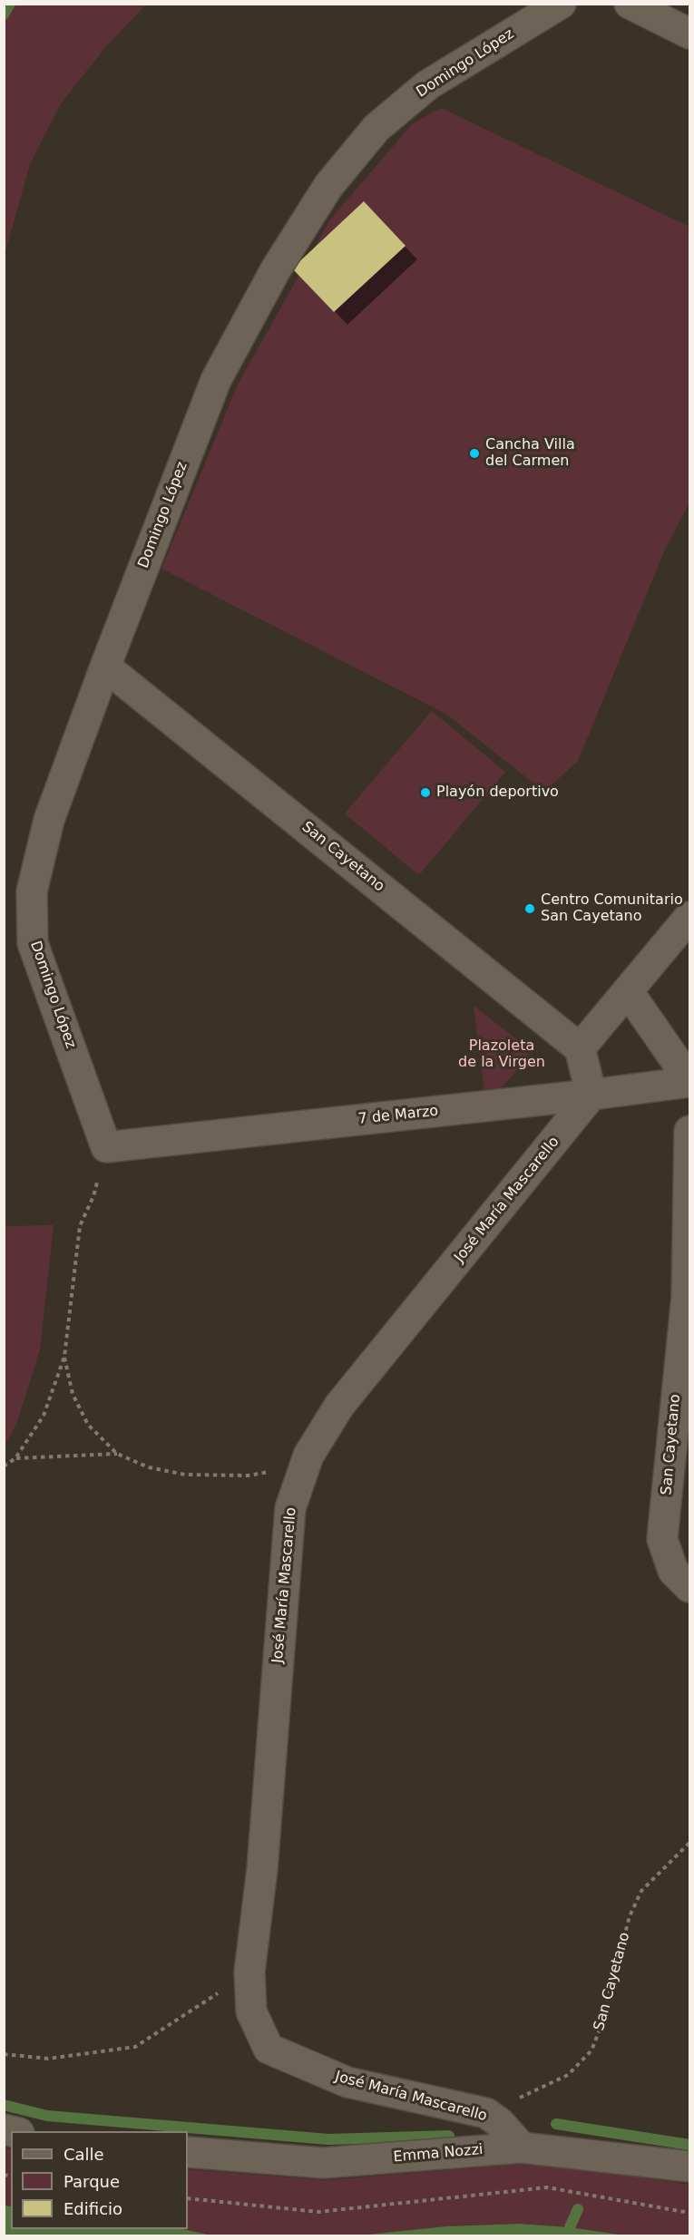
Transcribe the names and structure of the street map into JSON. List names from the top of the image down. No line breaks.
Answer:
{"streets":{"street":["Domingo López","San Cayetano","7 de Marzo","José María Mascarello","Emma Nozzi"]},"crossings":[["Domingo López","San Cayetano"],["Domingo López","7 de Marzo"],["San Cayetano","José María Mascarello"],["7 de Marzo","José María Mascarello"],["José María Mascarello","Emma Nozzi"]],"parks":["Plazoleta de la Virgen"],"places":["Cancha Villa del Carmen","Playón deportivo","Centro Comunitario San Cayetano"],"legend":["Calle","Parque","Edificio"]}
